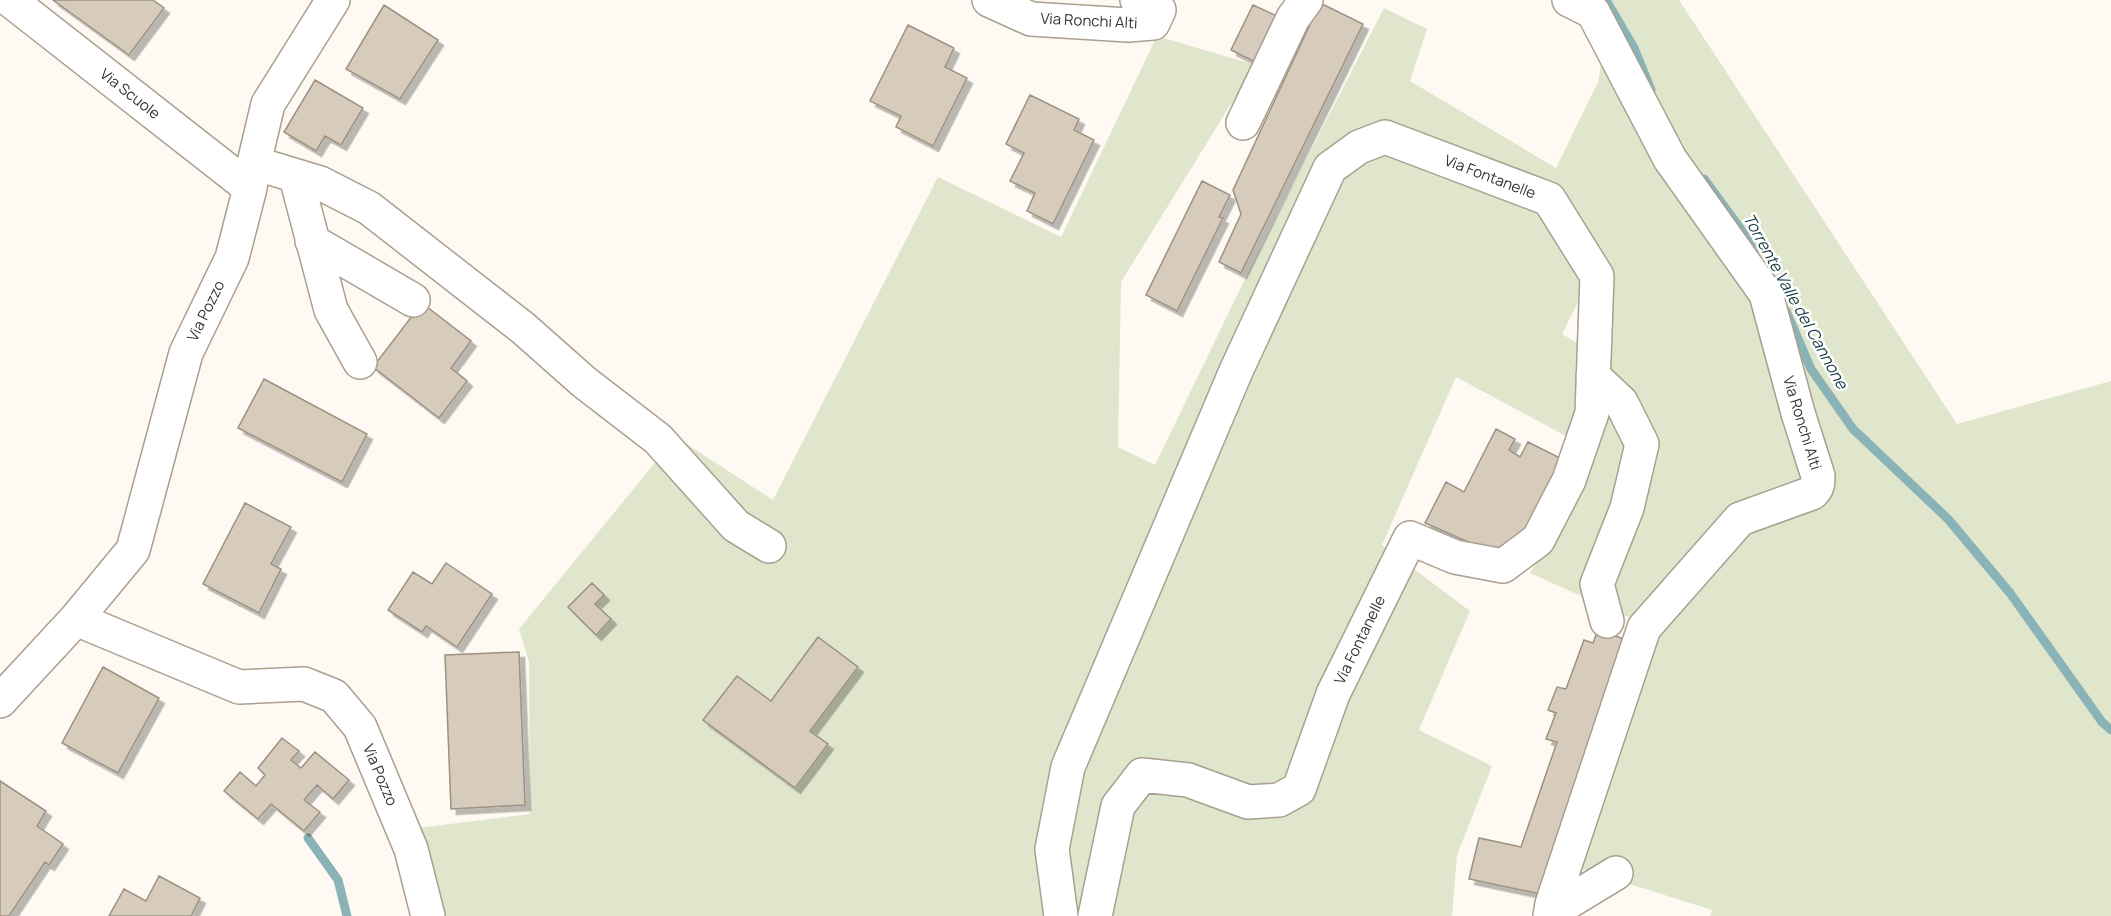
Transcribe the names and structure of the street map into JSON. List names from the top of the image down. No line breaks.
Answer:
{"streets":{"street":["Via Ronchi Alti","Via Scuole","Via Fontanelle","Via Pozzo"]},"crossings":[["Via Scuole","Via Pozzo"]],"water":["Torrente Valle del Cannone"]}
